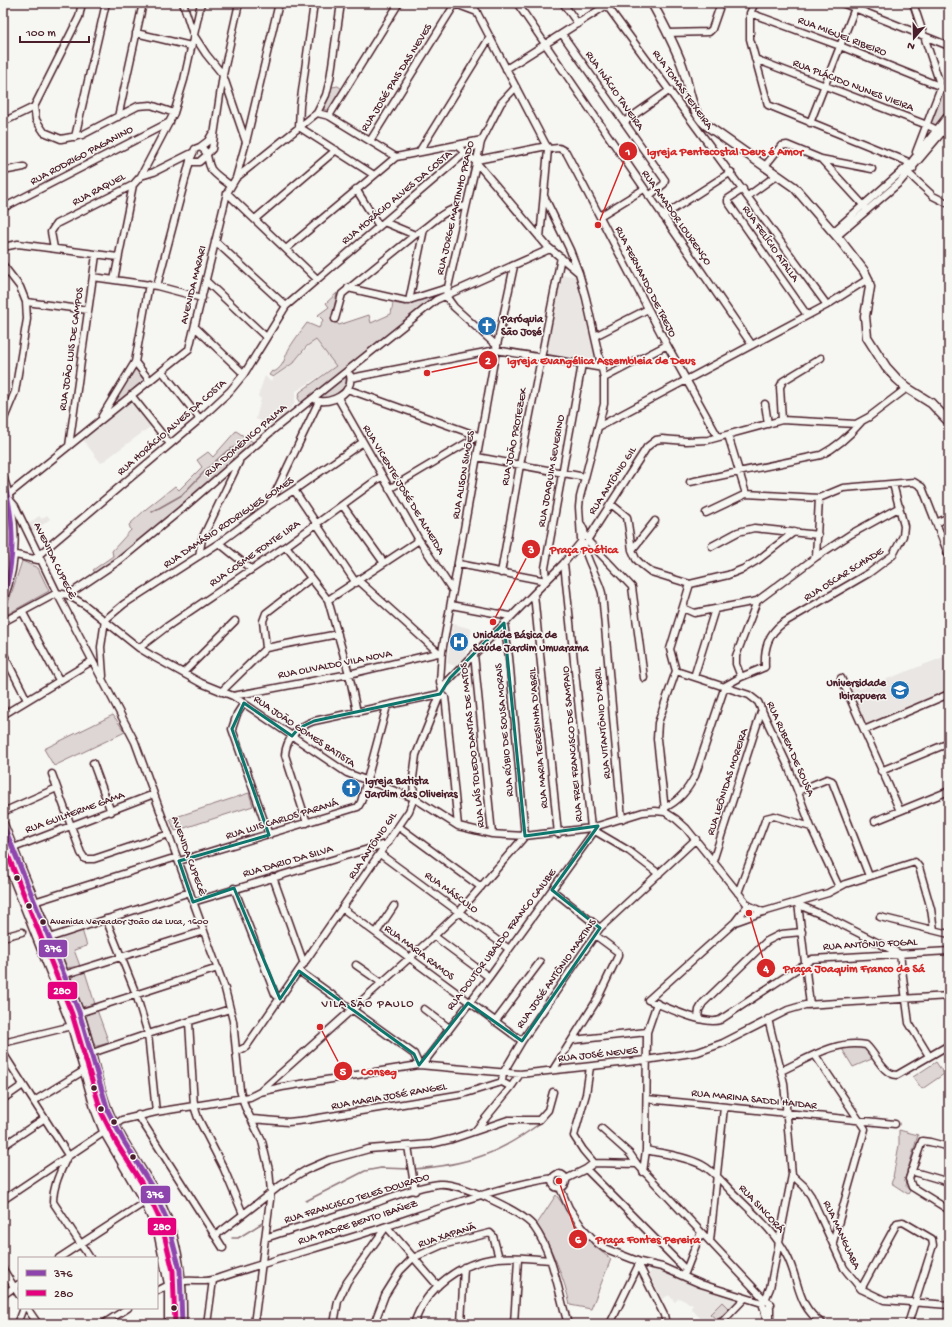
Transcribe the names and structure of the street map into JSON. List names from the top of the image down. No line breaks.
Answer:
{"streets":{"main road":["AVENIDA CUPECÊ"],"street":["RUA MIGUEL RIBEIRO","RUA JOSÉ PAIS DAS NEVES","RUA PLÁCIDO NUNES VIEIRA","RUA TOMAS TEIXEIRA","RUA INÁCIO TAVEIRA","RUA RODRIGO PAGANINO","RUA RAQUEL","RUA HORÁCIO ALVES DA COSTA","RUA JORGE MARTINHO PRADO","RUA AMADOR LOURENÇO","RUA FELÍCIO ATALLA","RUA FERNANDO DE TREJO","AVENIDA MARARI","RUA JOÃO LUIS DE CAMPOS","RUA JOÃO PROTEZEK","RUA DOMÊNICO PALMA","RUA JOAQUIM SEVERINO","RUA ALISON SIMÕES","RUA ANTÔNIO GIL","RUA VICENTE JOSÉ DE ALMEIDA","RUA DAMÁSIO RODRIGUES GOMES","RUA COSME FONTE LIRA","RUA OSCAR SCHADE","RUA OLIVALDO VILA NOVA","RUA VITANTÔNIO D'ABRIL","RUA RÚBIO DE SOUSA MORAIS","RUA JOÃO GOMES BATISTA","RUA MARIA TERESINHA D'ABRIL","RUA FREI FRANCISCO DE SAMPAIO","RUA LAÍS TOLEDO DANTAS DE MATOS","RUA RUBEM DE SOUSA","RUA LEÔNIDAS MOREIRA","RUA GUILHERME GAMA","RUA LUIS CARLOS PARANÁ","RUA DARIO DA SILVA","RUA MÁSCULO","RUA DOUTOR UBALDO FRANCO CAIUBE","RUA ANTÔNIO FOGAL","RUA MARIA RAMOS","RUA JOSÉ ANTÔNIO MARTINS","RUA JOSÉ NEVES","RUA MARIA JOSÉ RANGEL","RUA MARINA SADDI HAIDAR","RUA FRANCISCO TELES DOURADO","RUA SINCORÁ","RUA PADRE BENTO IBAÑEZ","RUA MANGUABA","RUA XAPANÃ"]},"crossings":[["RUA TOMAS TEIXEIRA","RUA FELÍCIO ATALLA"],["RUA INÁCIO TAVEIRA","RUA AMADOR LOURENÇO"],["RUA HORÁCIO ALVES DA COSTA","RUA JORGE MARTINHO PRADO"],["RUA HORÁCIO ALVES DA COSTA","AVENIDA CUPECÊ"],["RUA JORGE MARTINHO PRADO","RUA DOMÊNICO PALMA"],["RUA FERNANDO DE TREJO","RUA ANTÔNIO GIL"],["AVENIDA MARARI","RUA JOÃO LUIS DE CAMPOS"],["AVENIDA MARARI","AVENIDA CUPECÊ"],["RUA DOMÊNICO PALMA","RUA ALISON SIMÕES"],["RUA DOMÊNICO PALMA","RUA JOÃO GOMES BATISTA"],["RUA JOAQUIM SEVERINO","RUA ANTÔNIO GIL"],["RUA ALISON SIMÕES","RUA ANTÔNIO GIL"],["RUA ALISON SIMÕES","RUA VICENTE JOSÉ DE ALMEIDA"],["RUA ALISON SIMÕES","RUA OLIVALDO VILA NOVA"],["RUA ANTÔNIO GIL","AVENIDA CUPECÊ"],["RUA ANTÔNIO GIL","RUA VITANTÔNIO D'ABRIL"],["RUA ANTÔNIO GIL","RUA RÚBIO DE SOUSA MORAIS"],["RUA ANTÔNIO GIL","RUA JOÃO GOMES BATISTA"],["RUA ANTÔNIO GIL","RUA MARIA TERESINHA D'ABRIL"],["RUA ANTÔNIO GIL","RUA FREI FRANCISCO DE SAMPAIO"],["RUA ANTÔNIO GIL","RUA LAÍS TOLEDO DANTAS DE MATOS"],["RUA ANTÔNIO GIL","RUA DARIO DA SILVA"],["RUA ANTÔNIO GIL","RUA MÁSCULO"],["RUA ANTÔNIO GIL","RUA MARIA RAMOS"],["RUA VICENTE JOSÉ DE ALMEIDA","RUA DAMÁSIO RODRIGUES GOMES"],["RUA VICENTE JOSÉ DE ALMEIDA","RUA COSME FONTE LIRA"],["RUA DAMÁSIO RODRIGUES GOMES","RUA JOÃO GOMES BATISTA"],["RUA COSME FONTE LIRA","RUA JOÃO GOMES BATISTA"],["AVENIDA CUPECÊ","RUA GUILHERME GAMA"],["AVENIDA CUPECÊ","RUA LUIS CARLOS PARANÁ"],["AVENIDA CUPECÊ","RUA DARIO DA SILVA"],["AVENIDA CUPECÊ","RUA JOSÉ NEVES"],["AVENIDA CUPECÊ","RUA MARIA JOSÉ RANGEL"],["AVENIDA CUPECÊ","RUA FRANCISCO TELES DOURADO"],["AVENIDA CUPECÊ","RUA PADRE BENTO IBAÑEZ"],["RUA OLIVALDO VILA NOVA","RUA JOÃO GOMES BATISTA"],["RUA VITANTÔNIO D'ABRIL","RUA JOÃO GOMES BATISTA"],["RUA RÚBIO DE SOUSA MORAIS","RUA JOÃO GOMES BATISTA"],["RUA JOÃO GOMES BATISTA","RUA MARIA TERESINHA D'ABRIL"],["RUA JOÃO GOMES BATISTA","RUA FREI FRANCISCO DE SAMPAIO"],["RUA JOÃO GOMES BATISTA","RUA LAÍS TOLEDO DANTAS DE MATOS"],["RUA JOÃO GOMES BATISTA","RUA LUIS CARLOS PARANÁ"],["RUA JOÃO GOMES BATISTA","RUA DOUTOR UBALDO FRANCO CAIUBE"],["RUA FREI FRANCISCO DE SAMPAIO","RUA DOUTOR UBALDO FRANCO CAIUBE"],["RUA RUBEM DE SOUSA","RUA LEÔNIDAS MOREIRA"],["RUA MÁSCULO","RUA DOUTOR UBALDO FRANCO CAIUBE"],["RUA DOUTOR UBALDO FRANCO CAIUBE","RUA MARIA RAMOS"],["RUA DOUTOR UBALDO FRANCO CAIUBE","RUA JOSÉ NEVES"],["RUA MARIA RAMOS","RUA JOSÉ ANTÔNIO MARTINS"],["RUA JOSÉ ANTÔNIO MARTINS","RUA JOSÉ NEVES"],["RUA JOSÉ ANTÔNIO MARTINS","RUA MARIA JOSÉ RANGEL"],["RUA FRANCISCO TELES DOURADO","RUA PADRE BENTO IBAÑEZ"]],"districts":["VILA SÃO PAULO"],"places":{"other":["Igreja Pentecostal Deus é Amor","Igreja Evangélica Assembleia de Deus","Praça Poética","Praça Joaquim Franco de Sá","Avenida Vereador João de Luca, 1600","Conseg","Praça Fontes Pereira"],"church":["Paróquia São José","Igreja Batista Jardim das Oliveiras"],"hospital":["Unidade Básica de Saúde Jardim Umuarama"],"school or university":["Universidade Ibirapuera"]},"lines":["transit line 376","transit line 280"],"legend":["376","280"],"scale_bar":"100 m","north":"bottom"}
